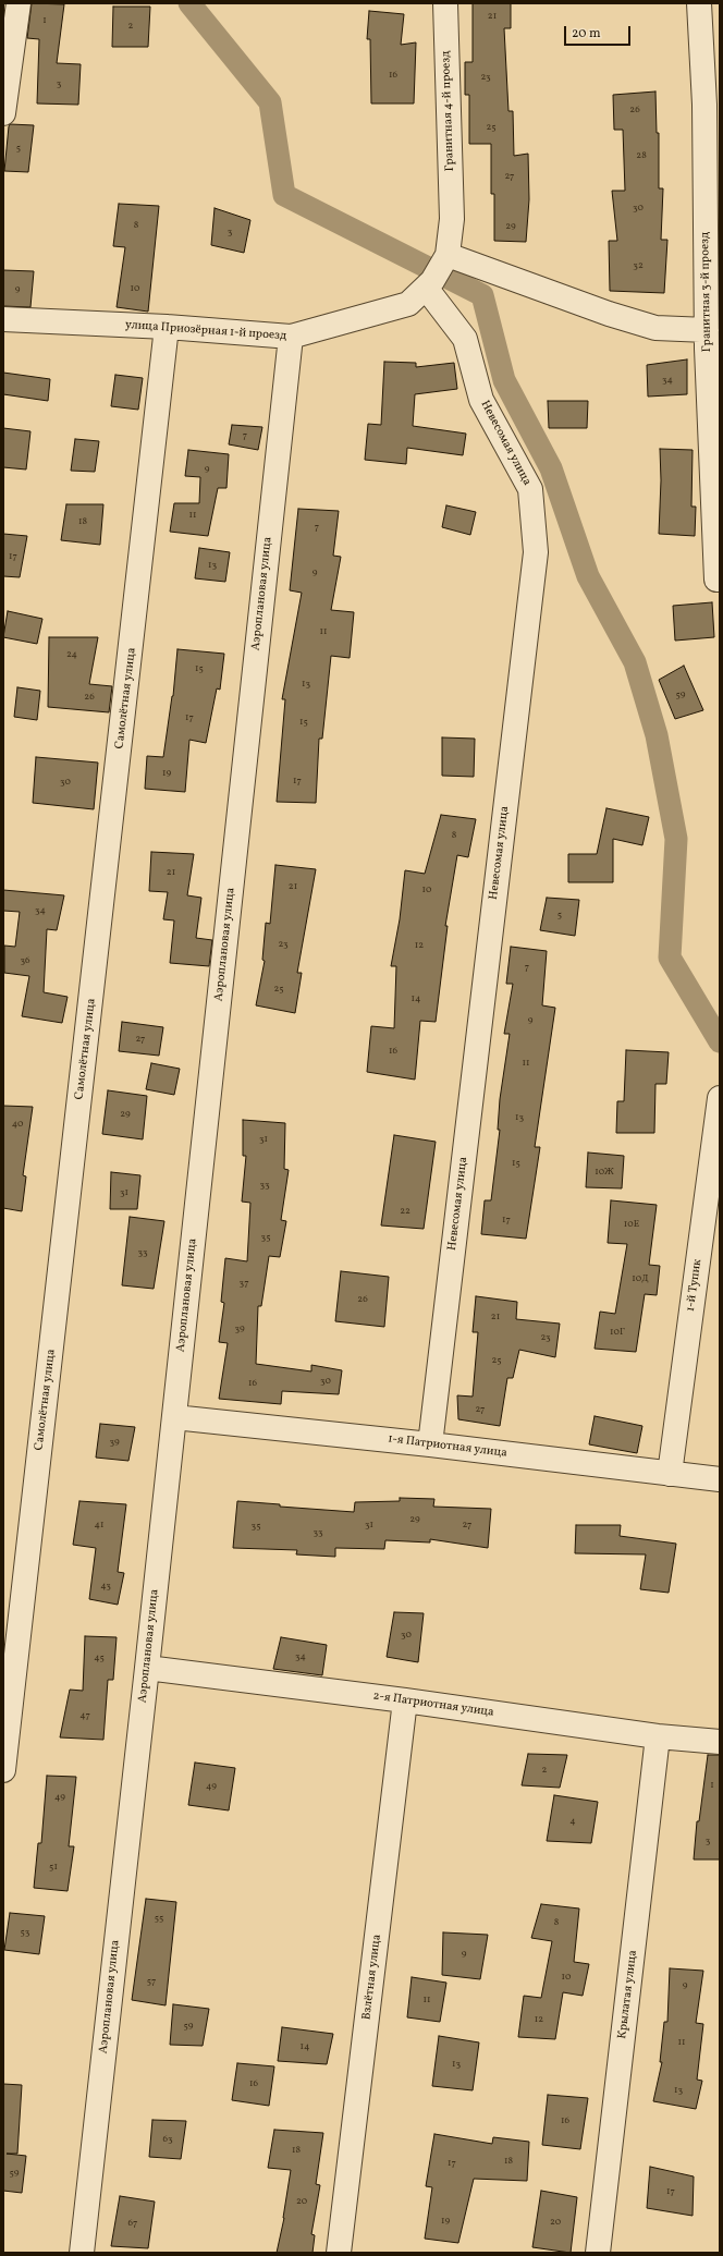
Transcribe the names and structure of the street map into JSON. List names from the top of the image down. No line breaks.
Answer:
{"streets":{"street":["Гранитная 4-й проезд","Гранитная 3-й проезд","улица Приозёрная 1-й проезд","Невесомая улица","Аэроплановая улица","Самолётная улица","1-й Тупик","1-я Патриотная улица","2-я Патриотная улица","Взлётная улица","Крылатая улица"]},"crossings":[["Гранитная 4-й проезд","улица Приозёрная 1-й проезд"],["улица Приозёрная 1-й проезд","Невесомая улица"],["улица Приозёрная 1-й проезд","Аэроплановая улица"],["улица Приозёрная 1-й проезд","Самолётная улица"],["Невесомая улица","1-я Патриотная улица"],["Аэроплановая улица","1-я Патриотная улица"],["Аэроплановая улица","2-я Патриотная улица"],["1-й Тупик","1-я Патриотная улица"],["2-я Патриотная улица","Взлётная улица"],["2-я Патриотная улица","Крылатая улица"]],"house_numbers":["21","1","2","16","23","3","26","25","5","28","27","30","8","29","3","32","10","9","34","7","9","11","18","7","17","13","9","11","24","15","13","59","26","17","15","19","17","30","8","21","21","10","34","5","23","12","36","7","25","14","9","27","16","11","29","13","40","31","15","10Ж","33","31","22","17","10Е","35","33","10Д","37","26","21","39","10Г","23","25","30","16","27","39","29","41","31","27","35","33","43","30","34","45","47","2","1","49","49","4","3","51","55","8","53","9","10","57","9","11","12","59","11","14","13","16","13","16","63","18","18","17","59","17","20","19","20","67"],"scale_bar":"20 m"}
